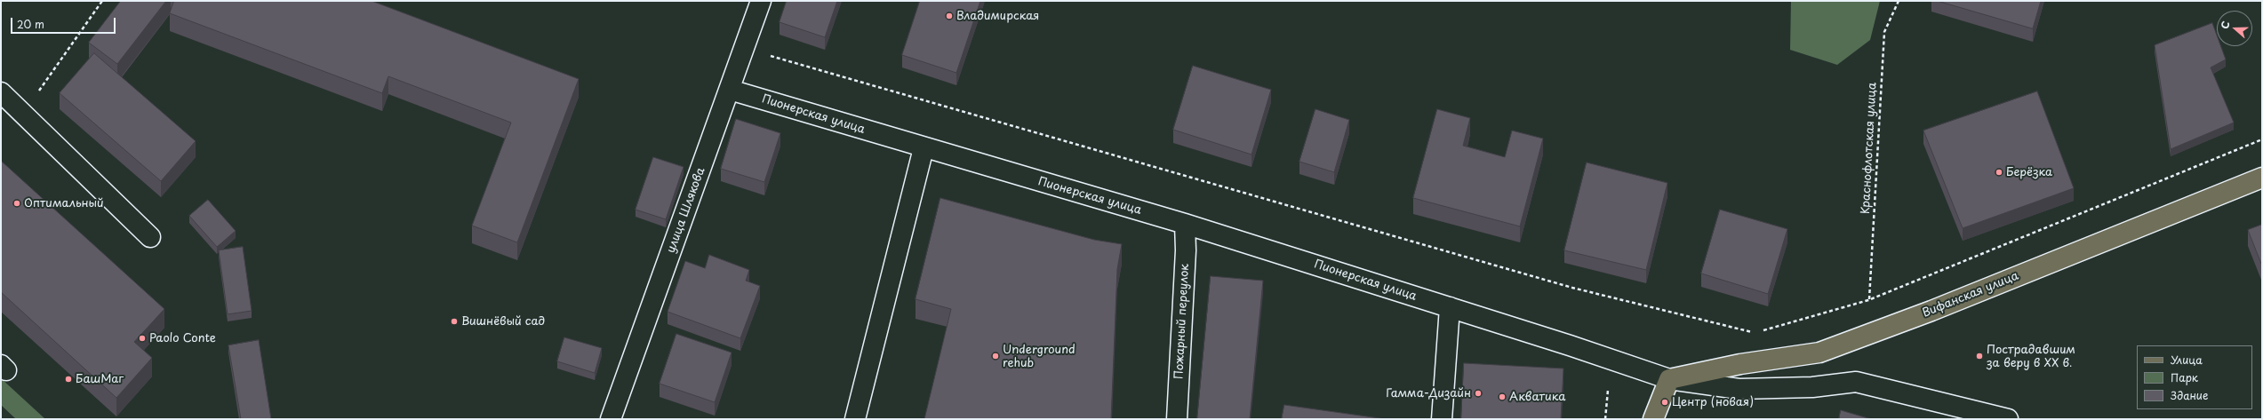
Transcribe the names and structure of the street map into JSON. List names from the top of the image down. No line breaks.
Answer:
{"streets":{"main road":["Вифанская улица"],"street":["Пионерская улица","улица Шлякова","Пожарный переулок"],"path":["Краснофлотская улица"]},"crossings":[["Пионерская улица","улица Шлякова"],["Пионерская улица","Вифанская улица"],["Пионерская улица","Пожарный переулок"]],"places":["Владимирская","Берёзка","Оптимальный","Вишнёвый сад","Paolo Conte","Underground rehub","Пострадавшим за веру в XX в.","БашМаг","Гамма-Дизайн","Акватика","Центр (новая)"],"legend":["Улица","Парк","Здание"],"scale_bar":"20 m","north":"left"}
